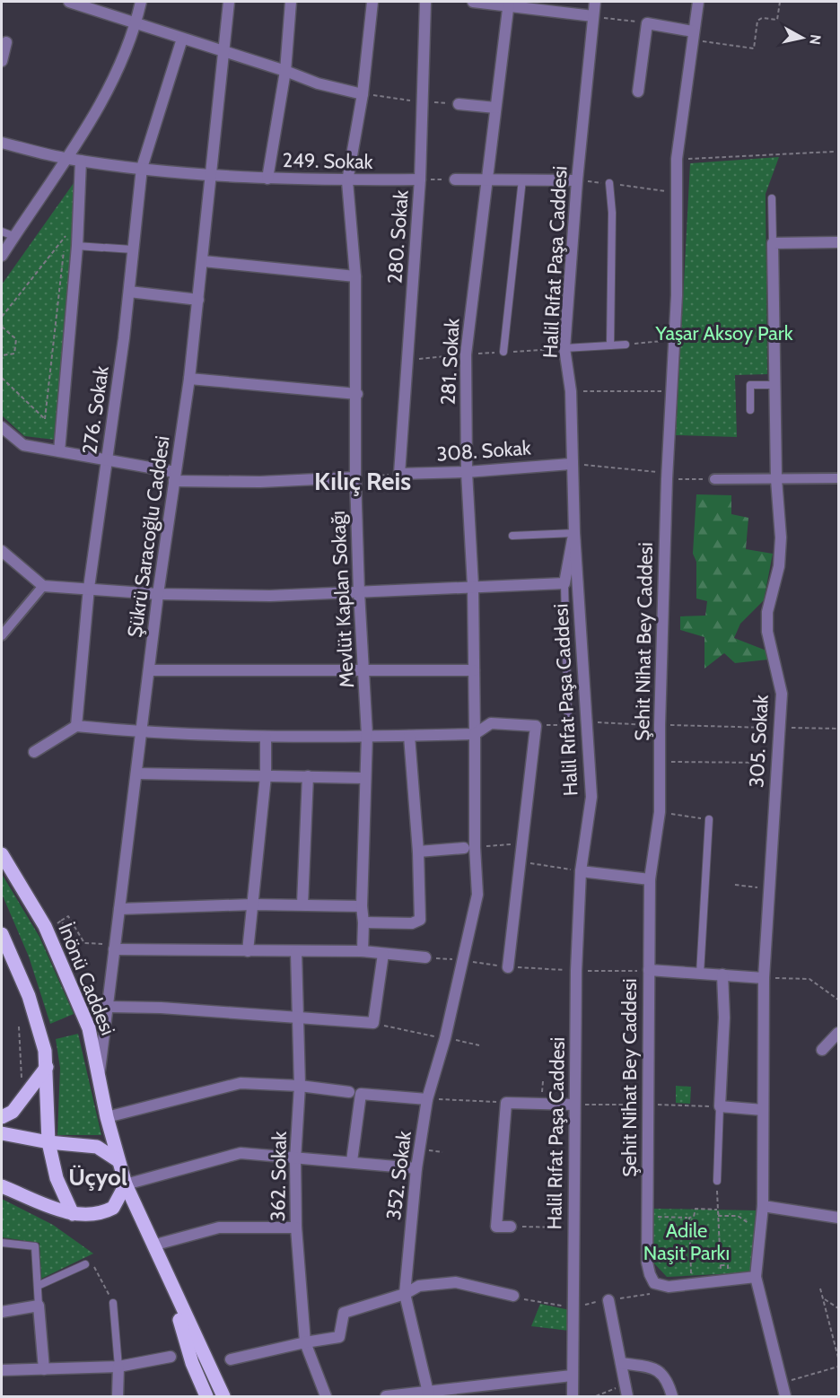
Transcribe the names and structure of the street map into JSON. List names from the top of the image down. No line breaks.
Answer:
{"streets":{"main road":["İnönü Caddesi"],"street":["249. Sokak","280. Sokak","Halil Rıfat Paşa Caddesi","281. Sokak","276. Sokak","308. Sokak","Şükrü Saracoğlu Caddesi","Mevlüt Kaplan Sokağı","Şehit Nihat Bey Caddesi","305. Sokak","352. Sokak","362. Sokak"]},"crossings":[["249. Sokak","280. Sokak"],["249. Sokak","276. Sokak"],["249. Sokak","Şükrü Saracoğlu Caddesi"],["249. Sokak","Mevlüt Kaplan Sokağı"],["280. Sokak","308. Sokak"],["Halil Rıfat Paşa Caddesi","308. Sokak"],["281. Sokak","308. Sokak"],["281. Sokak","352. Sokak"],["Şükrü Saracoğlu Caddesi","İnönü Caddesi"],["Şehit Nihat Bey Caddesi","305. Sokak"]],"districts":["Kılıç Reis","Üçyol"],"parks":["Yaşar Aksoy Park","Adile Naşit Parkı"],"north":"right"}
